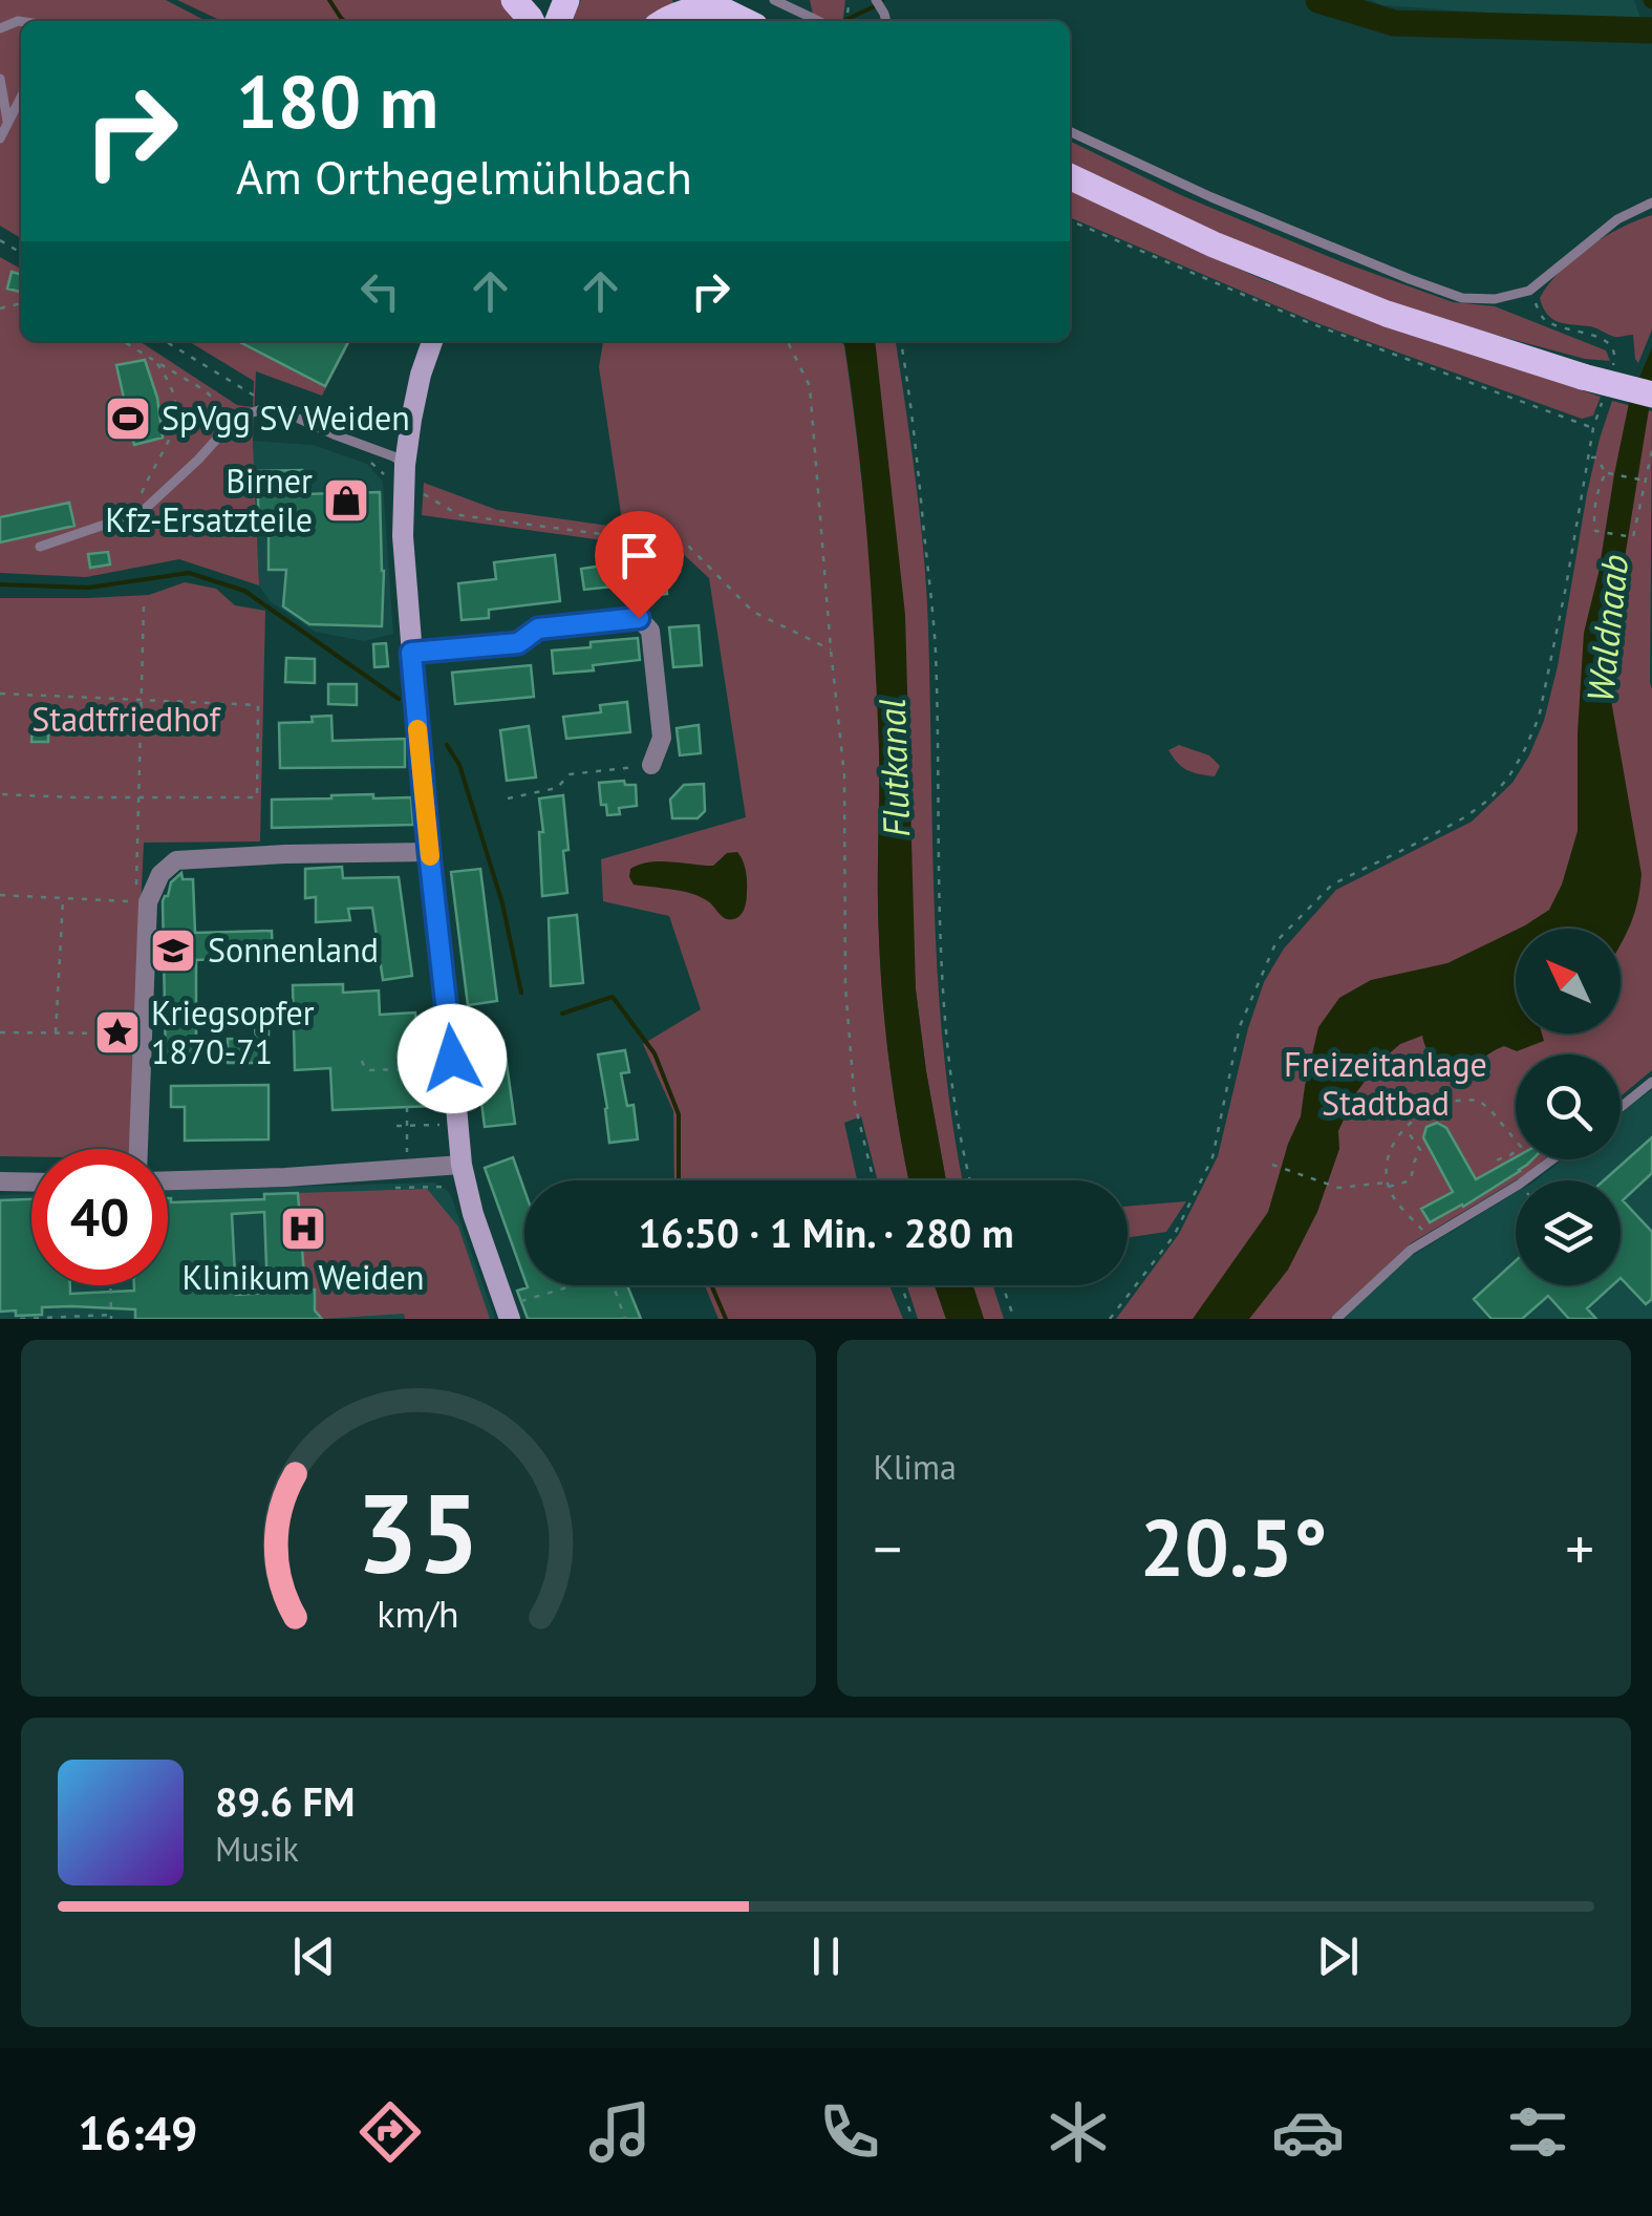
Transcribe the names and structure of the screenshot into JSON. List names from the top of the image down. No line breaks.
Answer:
{"water":["Waldnaab","Flutkanal"],"parks":["Stadtfriedhof","Freizeitanlage Stadtbad"],"places":{"sports":["SpVgg SV Weiden"],"shop":["Birner Kfz-Ersatzteile"],"school or university":["Sonnenland"],"place":["Kriegsopfer 1870-71"],"hospital":["Klinikum Weiden"]},"north":"top left","page":{"turn":["180 m","Am Orthegelmühlbach"],"limit":"40","trip":"16:50 · 1 Min. · 280 m","tile":"Klima","heat":["−","20.5°","+"],"song":["89.6 FM","Musik"],"tabs":"16:49","gauge":["35","km/h"]}}
